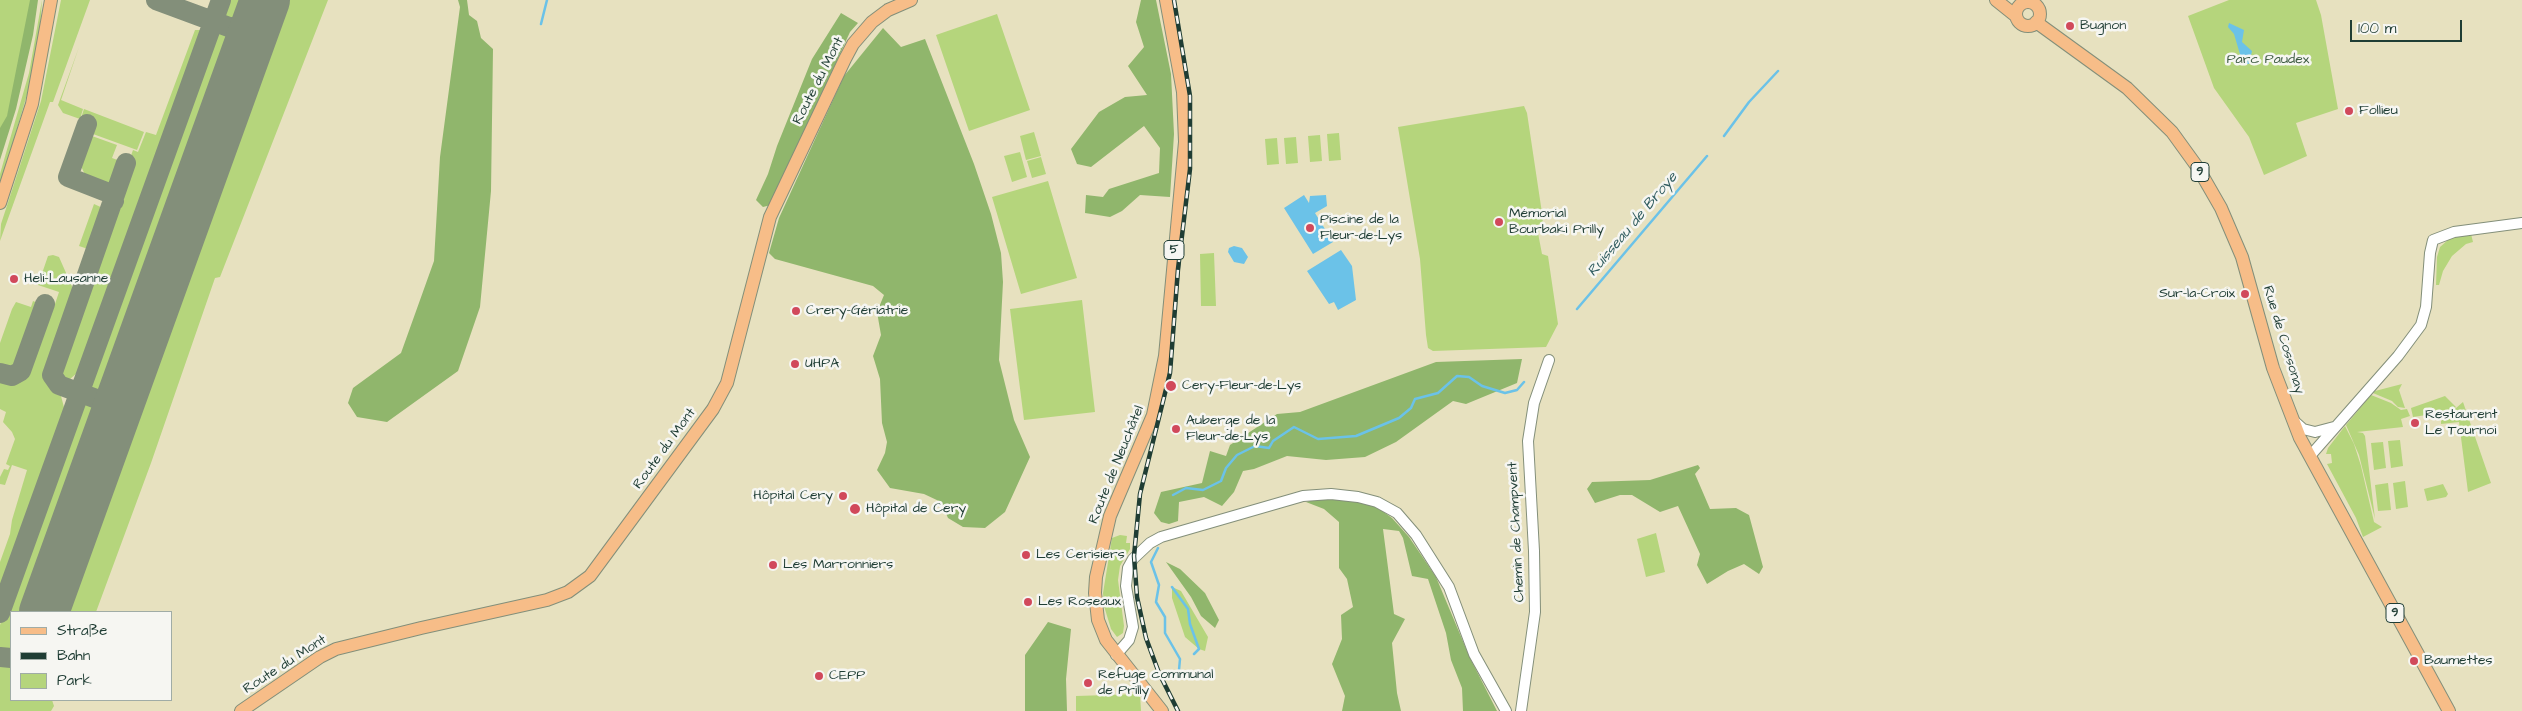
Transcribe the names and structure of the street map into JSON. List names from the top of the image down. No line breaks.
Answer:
{"streets":{"main road":["Route du Mont","9","5","Rue de Cossonay","Route de Neuchâtel"],"street":["Chemin de Champvent"]},"water":["Ruisseau de Broye"],"parks":["Parc Paudex"],"places":["Bugnon","Follieu","Mémorial Bourbaki Prilly","Piscine de la Fleur-de-Lys","Heli-Lausanne","Sur-la-Croix","Crery-Gériatrie","UHPA","Cery-Fleur-de-Lys","Restaurent Le Tournoi","Auberge de la Fleur-de-Lys","Hôpital Cery","Hôpital de Cery","Les Cerisiers","Les Marronniers","Les Roseaux","Baumettes","CEPP","Refuge communal de Prilly"],"legend":["Straße","Bahn","Park"],"scale_bar":"100 m"}
